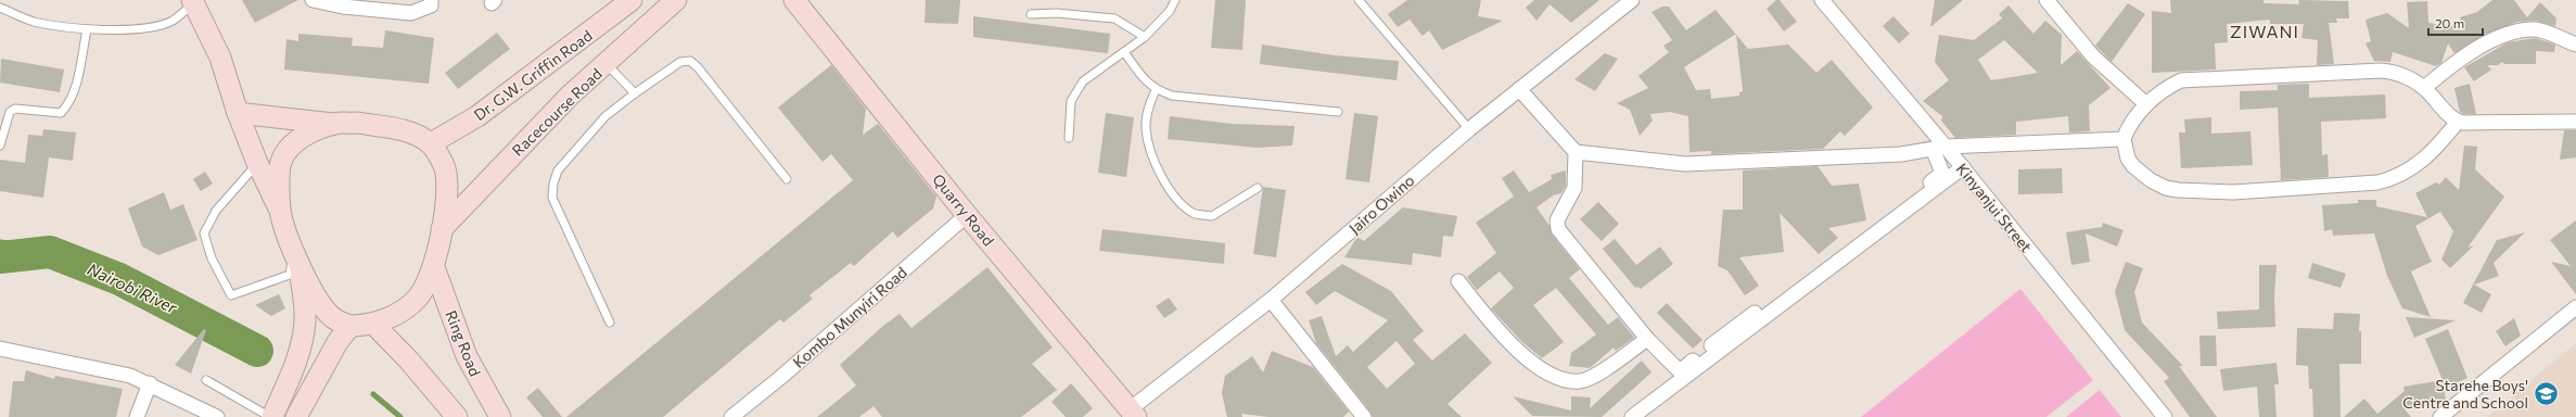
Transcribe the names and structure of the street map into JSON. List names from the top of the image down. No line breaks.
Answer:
{"streets":{"main road":["Dr. G.W. Griffin Road","Racecourse Road","Quarry Road","Ring Road"],"street":["Jairo Owino","Kinyanjui Street","Kombo Munyiri Road"]},"crossings":[["Jairo Owino","Quarry Road"],["Quarry Road","Kombo Munyiri Road"]],"districts":["ZIWANI"],"water":["Nairobi River"],"places":{"school or university":["Starehe Boys' Centre and School"]},"scale_bar":"20 m"}
